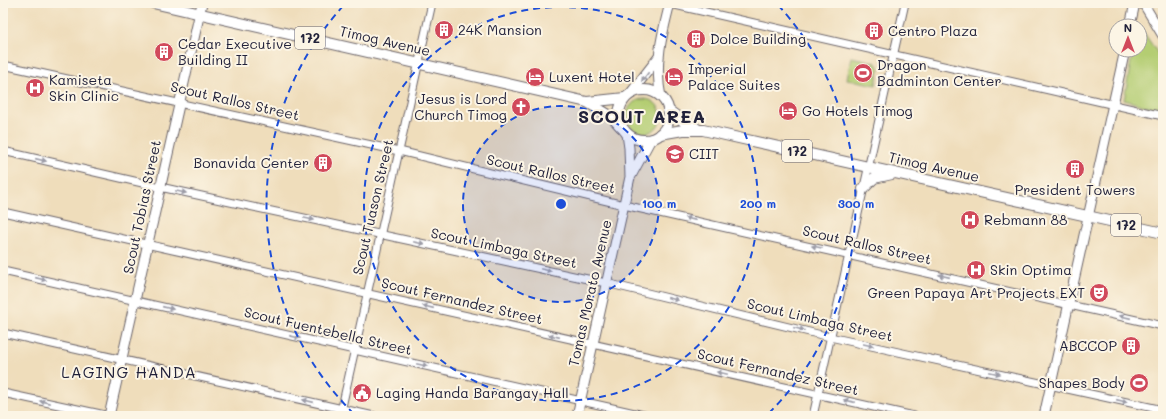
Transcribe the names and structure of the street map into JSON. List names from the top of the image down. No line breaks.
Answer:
{"streets":{"main road":["172","Timog Avenue"],"street":["Scout Rallos Street","Scout Tobias Street","Scout Tuason Street","Scout Limbaga Street","Tomas Morato Avenue","Scout Fernandez Street","Scout Fuentebella Street"]},"crossings":[["172","Timog Avenue"],["172","Tomas Morato Avenue"],["Timog Avenue","Scout Tobias Street"],["Timog Avenue","Scout Tuason Street"],["Timog Avenue","Tomas Morato Avenue"],["Scout Rallos Street","Scout Tobias Street"],["Scout Rallos Street","Scout Tuason Street"],["Scout Rallos Street","Tomas Morato Avenue"],["Scout Tobias Street","Scout Limbaga Street"],["Scout Tobias Street","Scout Fernandez Street"],["Scout Tobias Street","Scout Fuentebella Street"],["Scout Tuason Street","Scout Limbaga Street"],["Scout Tuason Street","Scout Fernandez Street"],["Scout Tuason Street","Scout Fuentebella Street"],["Scout Limbaga Street","Tomas Morato Avenue"],["Tomas Morato Avenue","Scout Fernandez Street"],["Tomas Morato Avenue","Scout Fuentebella Street"]],"one_way":["Scout Rallos Street","Scout Limbaga Street","Scout Fernandez Street"],"districts":["SCOUT AREA","LAGING HANDA"],"places":{"building":["24K Mansion","Centro Plaza","Dolce Building","Cedar Executive Building II","Bonavida Center","President Towers","ABCCOP"],"sports":["Dragon Badminton Center","Shapes Body"],"hotel":["Luxent Hotel","Imperial Palace Suites","Go Hotels Timog"],"hospital":["Kamiseta Skin Clinic","Rebmann 88","Skin Optima"],"church":["Jesus is Lord Church Timog"],"school or university":["CIIT"],"theatre":["Green Papaya Art Projects EXT"],"public building":["Laging Handa Barangay Hall"]},"north":"top","rings":["100 m","200 m","300 m"]}
